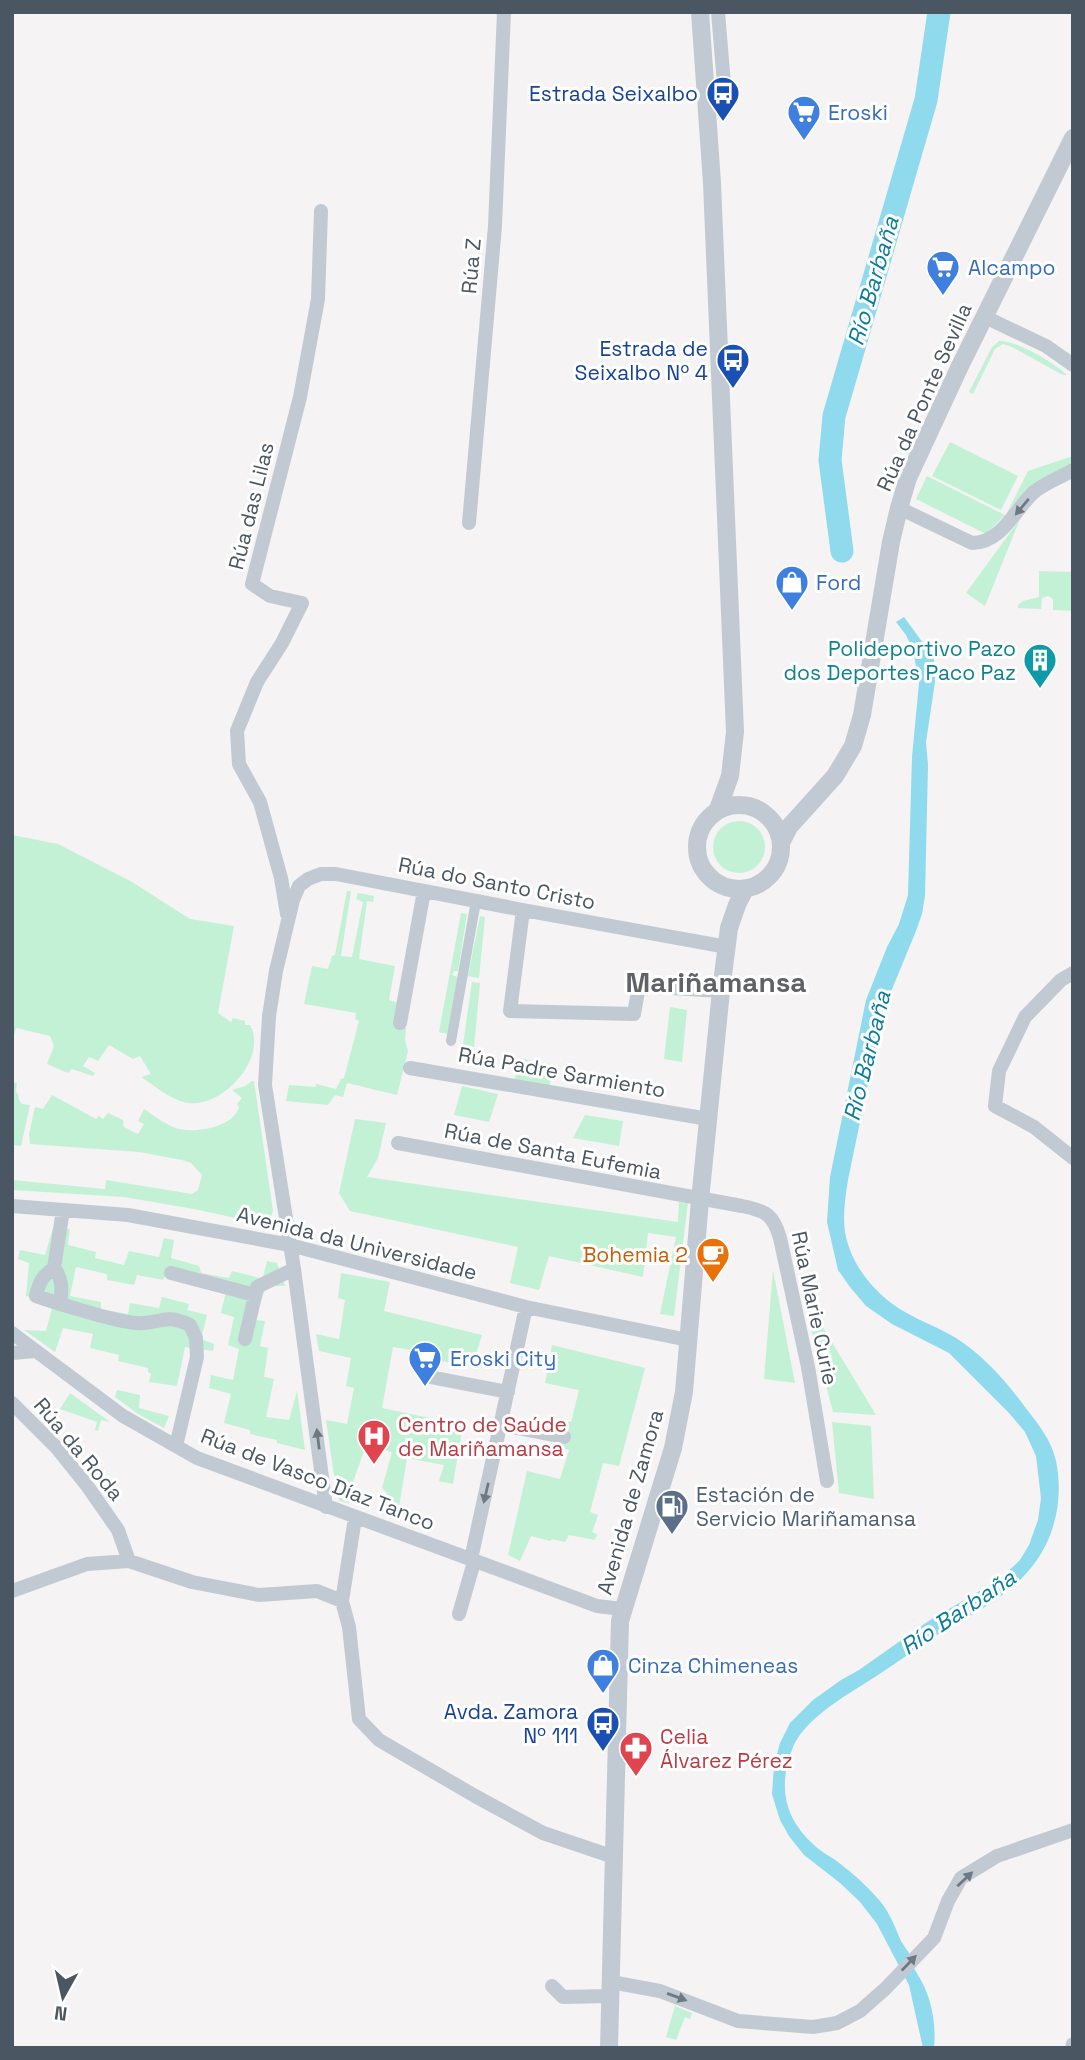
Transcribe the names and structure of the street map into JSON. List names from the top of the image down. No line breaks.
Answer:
{"streets":{"street":["Rúa Z","Rúa da Ponte Sevilla","Rúa das Lilas","Rúa do Santo Cristo","Rúa Padre Sarmiento","Rúa de Santa Eufemia","Avenida da Universidade","Rúa Marie Curie","Rúa da Roda","Rúa de Vasco Díaz Tanco","Avenida de Zamora"]},"crossings":[["Rúa da Ponte Sevilla","Avenida de Zamora"],["Rúa das Lilas","Rúa do Santo Cristo"],["Rúa do Santo Cristo","Avenida da Universidade"],["Rúa do Santo Cristo","Rúa de Vasco Díaz Tanco"],["Rúa do Santo Cristo","Avenida de Zamora"],["Rúa Padre Sarmiento","Avenida de Zamora"],["Rúa de Santa Eufemia","Rúa Marie Curie"],["Rúa de Santa Eufemia","Avenida de Zamora"],["Avenida da Universidade","Avenida de Zamora"],["Rúa Marie Curie","Avenida de Zamora"],["Rúa de Vasco Díaz Tanco","Avenida de Zamora"]],"districts":["Mariñamansa"],"water":["Río Barbaña"],"places":{"bus stop":["Estrada Seixalbo","Estrada de Seixalbo Nº 4","Avda. Zamora Nº 111"],"supermarket":["Eroski","Alcampo","Eroski City"],"shop":["Ford","Cinza Chimeneas"],"building":["Polideportivo Pazo dos Deportes Paco Paz"],"cafe":["Bohemia 2"],"hospital":["Centro de Saúde de Mariñamansa"],"fuel station":["Estación de Servicio Mariñamansa"],"pharmacy":["Celia Álvarez Pérez"]},"north":"bottom"}
